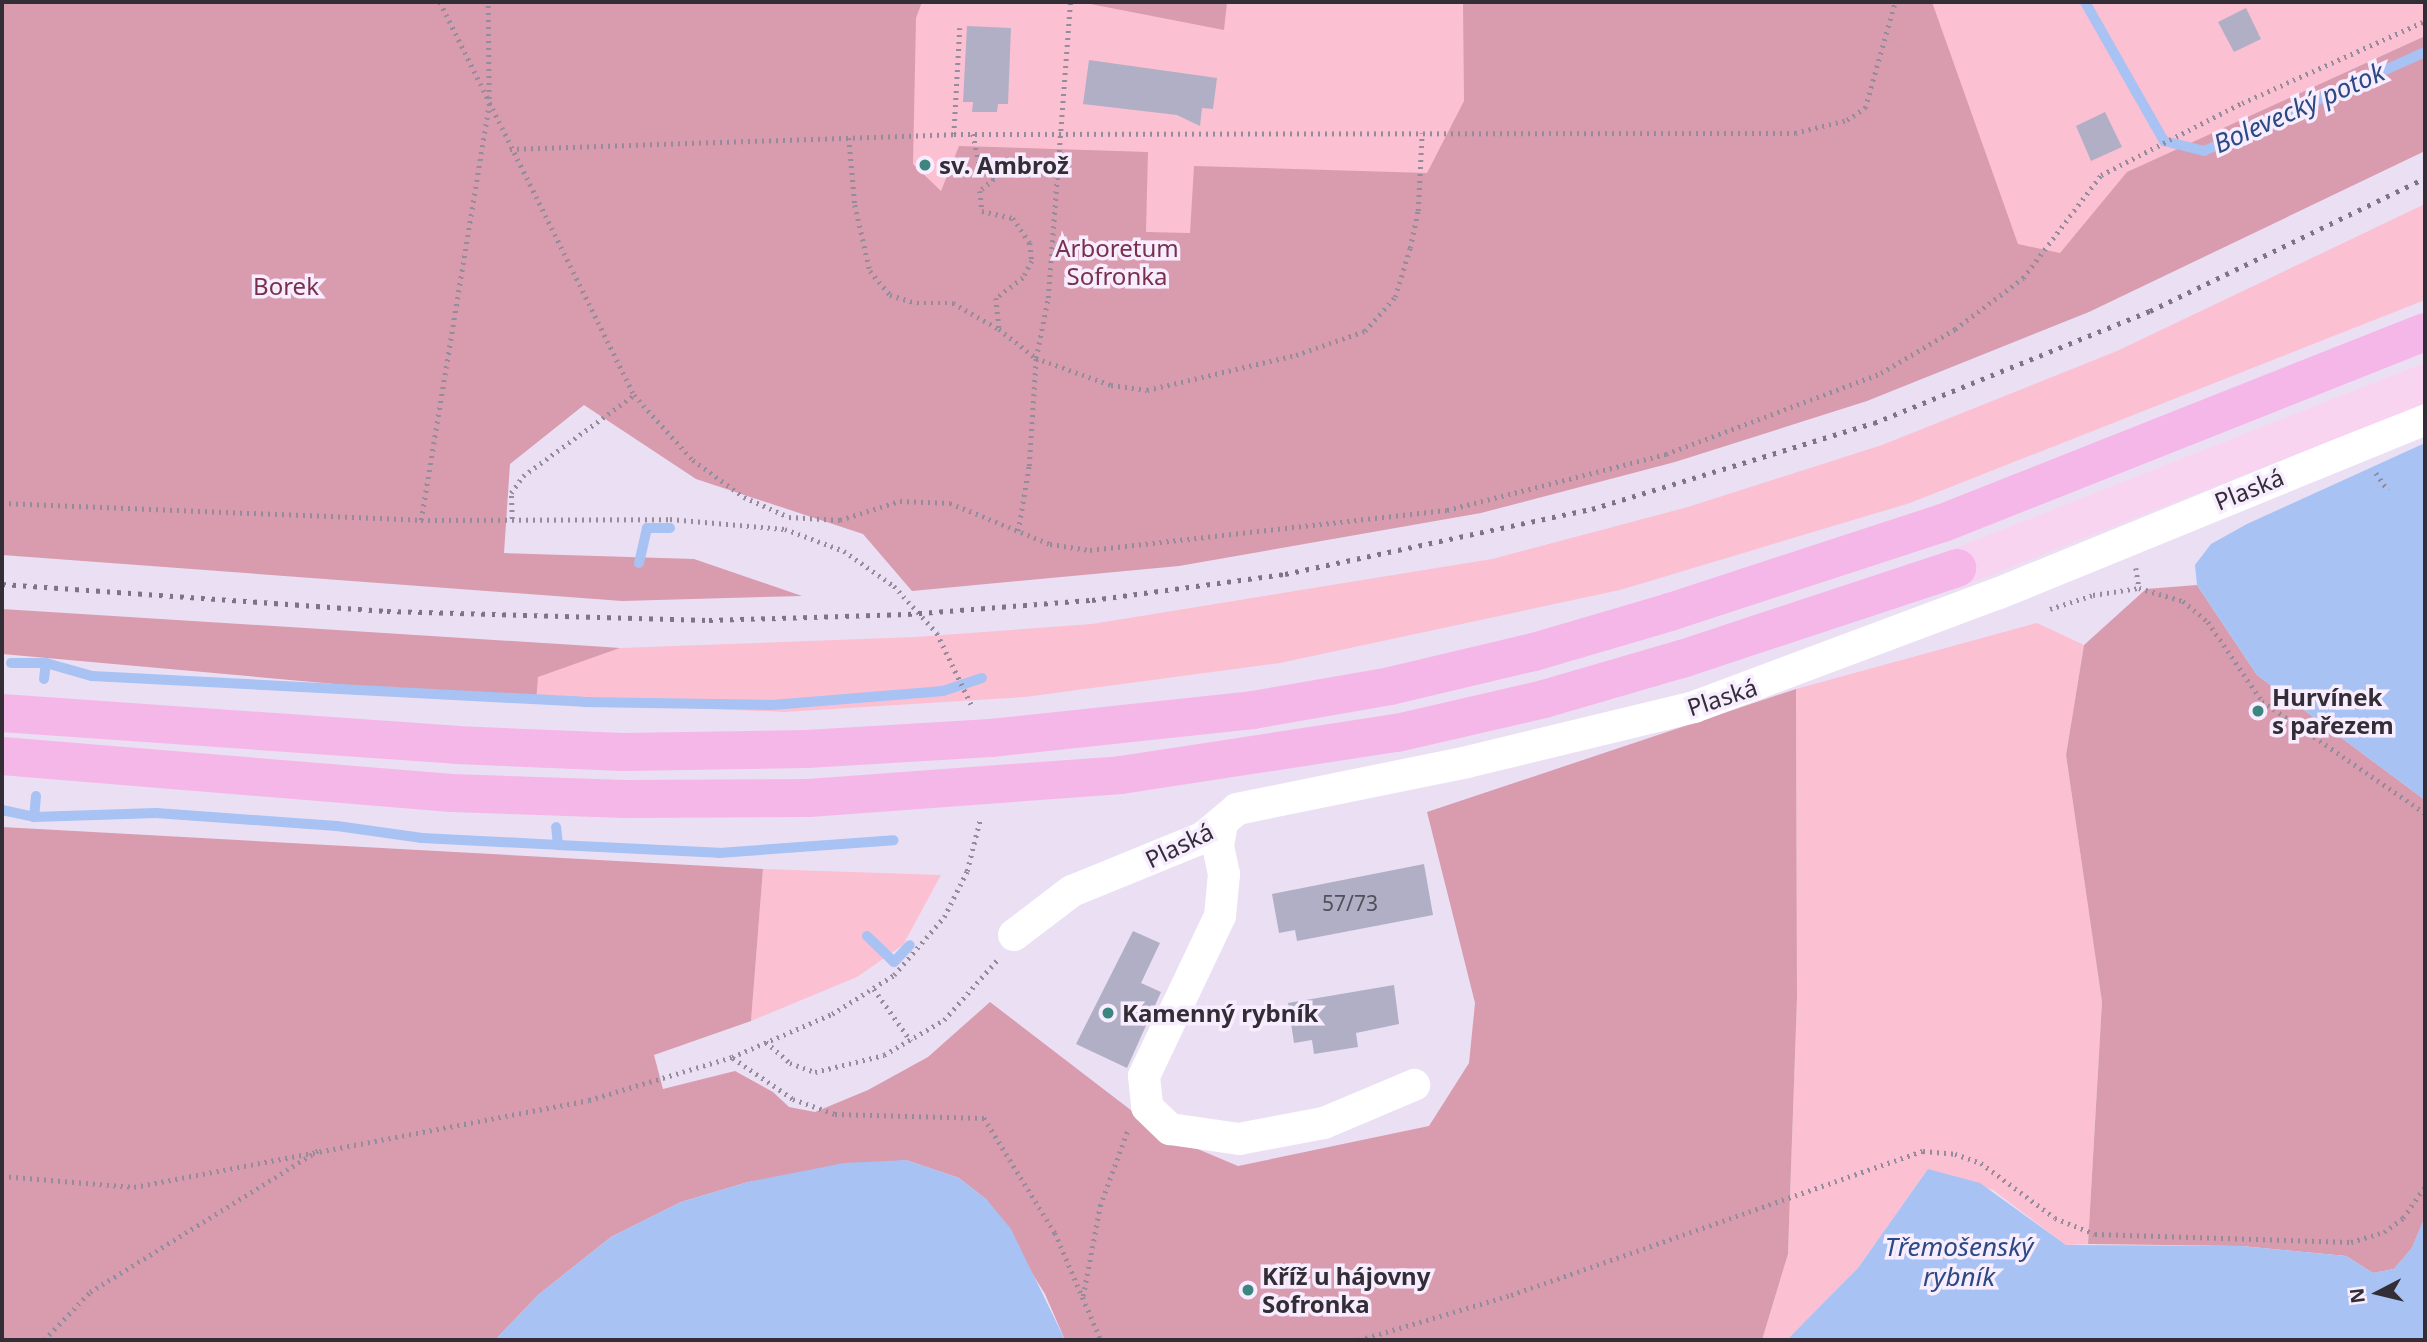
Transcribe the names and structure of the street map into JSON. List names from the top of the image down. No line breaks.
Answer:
{"streets":{"main road":["Plaská"]},"water":["Bolevecký potok","Třemošenský rybník"],"parks":["Arboretum Sofronka","Borek"],"places":["sv. Ambrož","Hurvínek s pařezem","Kamenný rybník","Kříž u hájovny Sofronka"],"house_numbers":["57/73"],"north":"left"}
